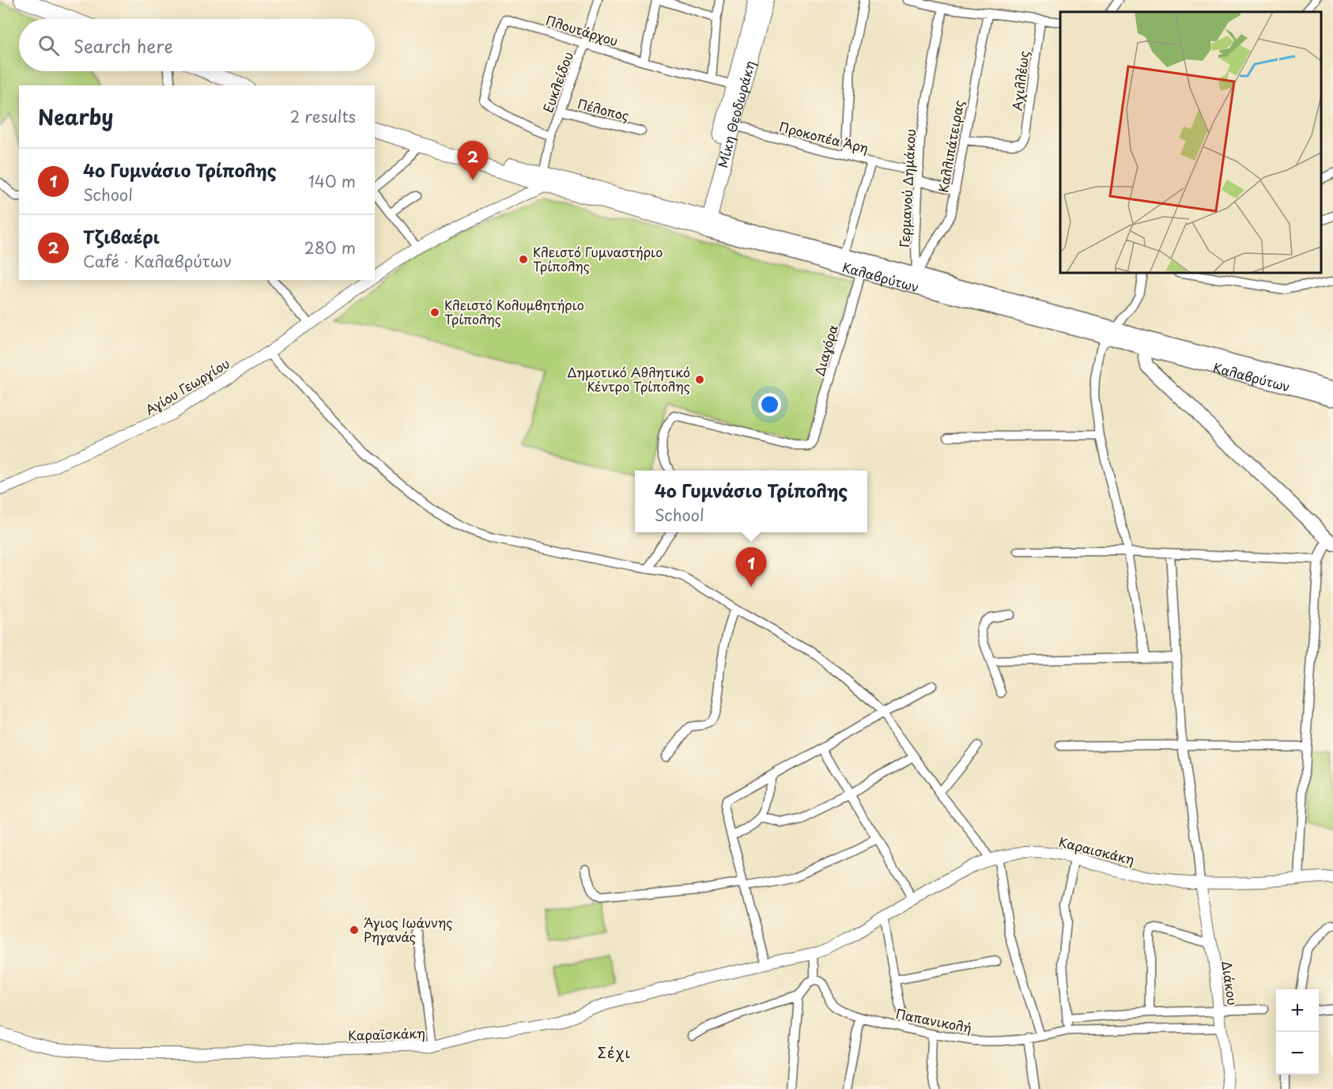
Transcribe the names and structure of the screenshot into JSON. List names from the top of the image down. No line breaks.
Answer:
{"streets":{"main road":["Μίκη Θεοδωράκη","Καλαβρύτων"],"street":["Πλουτάρχου","Αχιλλέως","Ευκλείδου","Πέλοπος","Προκοπέα Άρη","Καλλιπάτειρας","Γερμανού Δημάκου","Διαγόρα","Αγίου Γεωργίου","Καραισκάκη","Διάκου","Παπανικολή","Καραϊσκάκη"]},"crossings":[["Πλουτάρχου","Ευκλείδου"],["Πλουτάρχου","Μίκη Θεοδωράκη"],["Αχιλλέως","Καλλιπάτειρας"],["Ευκλείδου","Πέλοπος"],["Ευκλείδου","Καλαβρύτων"],["Ευκλείδου","Αγίου Γεωργίου"],["Μίκη Θεοδωράκη","Προκοπέα Άρη"],["Μίκη Θεοδωράκη","Καλαβρύτων"],["Προκοπέα Άρη","Γερμανού Δημάκου"],["Καλλιπάτειρας","Γερμανού Δημάκου"],["Καλλιπάτειρας","Καλαβρύτων"],["Γερμανού Δημάκου","Καλαβρύτων"],["Καλαβρύτων","Διαγόρα"],["Καλαβρύτων","Αγίου Γεωργίου"],["Καραισκάκη","Διάκου"],["Καραισκάκη","Καραϊσκάκη"],["Διάκου","Παπανικολή"]],"districts":["Σέχι"],"places":["Κλειστό Γυμναστήριο Τρίπολης","Κλειστό Κολυμβητήριο Τρίπολης","Δημοτικό Αθλητικό Κέντρο Τρίπολης","Άγιος Ιωάννης Ρηγανάς"],"page":{"search":"Search here","heading":["Nearby","2 results"],"pins":["2","1"],"list":[{"mark":"1","name":"4ο Γυμνάσιο Τρίπολης","note":"School","value":"140 m"},{"mark":"2","name":"Τζιβαέρι","note":"Café · Καλαβρύτων","value":"280 m"}],"popup":["4ο Γυμνάσιο Τρίπολης","School"],"map_buttons":["+","−"]}}
